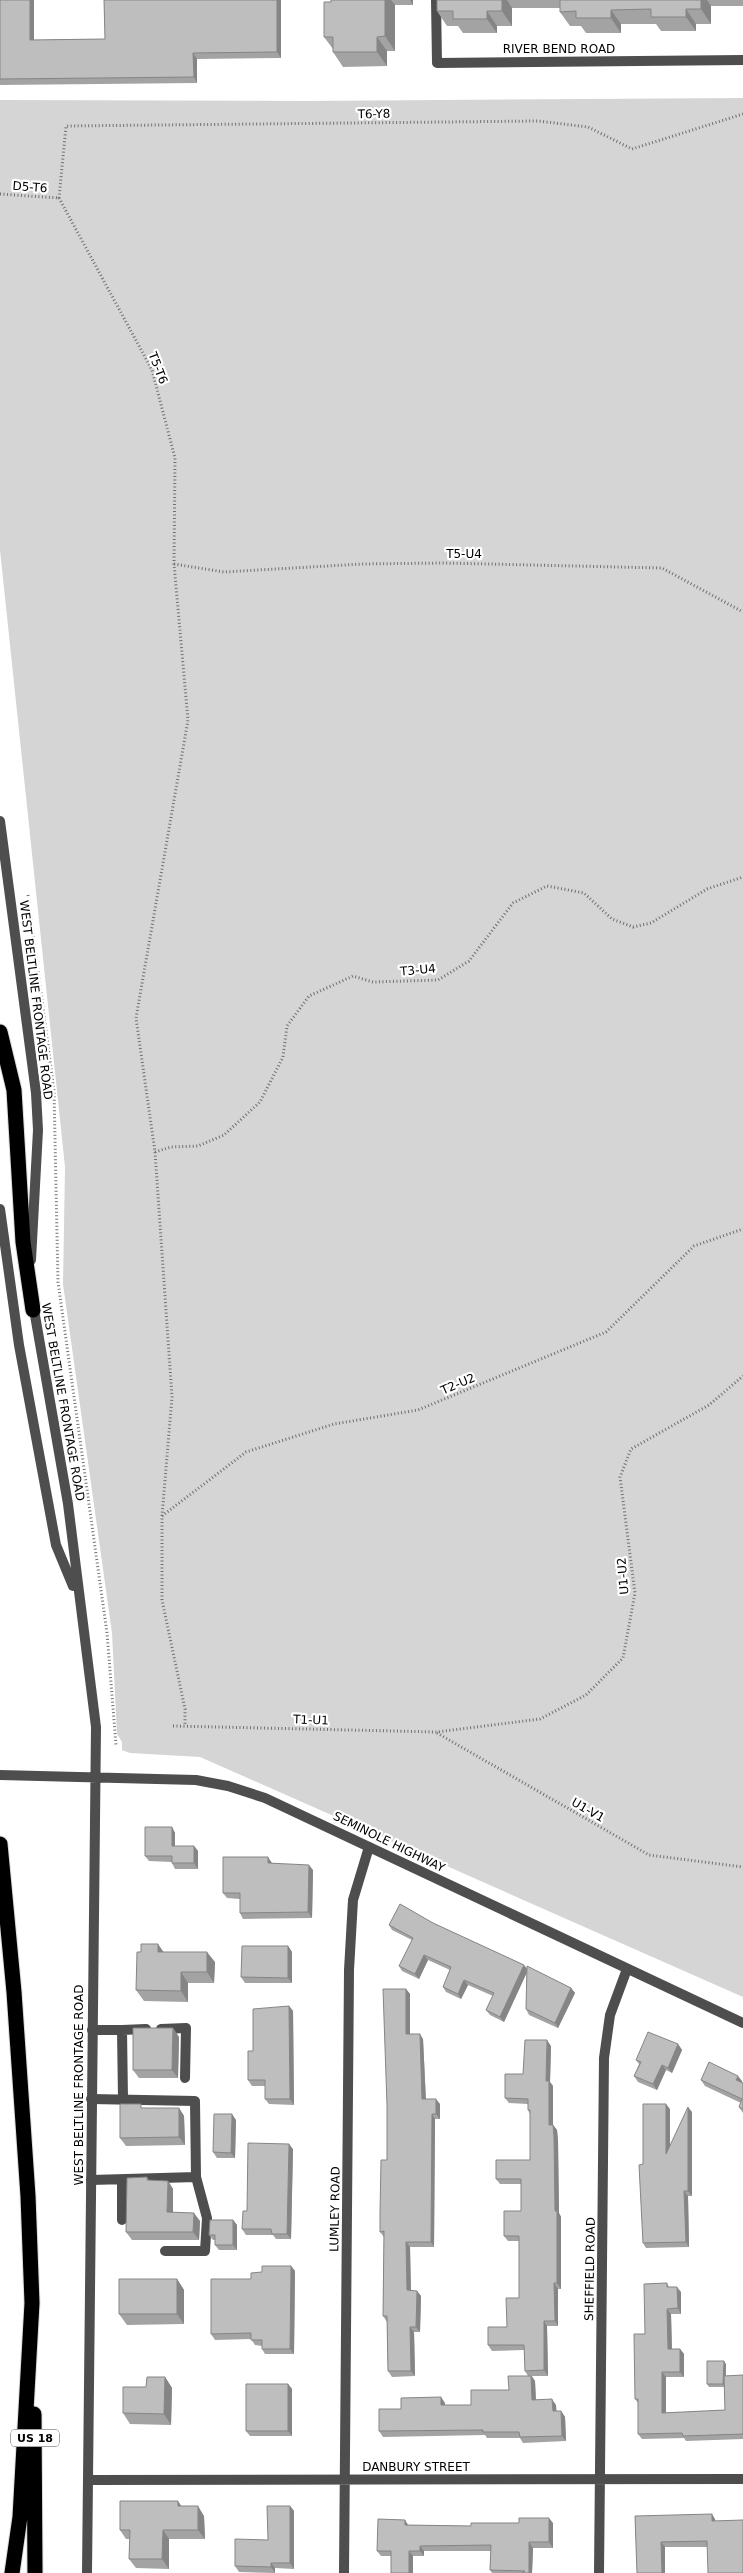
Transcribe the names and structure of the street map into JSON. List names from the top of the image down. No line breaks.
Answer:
{"streets":{"highway":["US 18"],"street":["RIVER BEND ROAD","WEST BELTLINE FRONTAGE ROAD","SEMINOLE HIGHWAY","LUMLEY ROAD","SHEFFIELD ROAD","DANBURY STREET"],"path":["T6-Y8","D5-T6","T5-T6","T5-U4","T3-U4","T2-U2","U1-U2","T1-U1","U1-V1"]},"crossings":[["T6-Y8","D5-T6"],["T6-Y8","T5-T6"],["D5-T6","T5-T6"],["T5-T6","T5-U4"],["T5-T6","T3-U4"],["T5-T6","T2-U2"],["T5-T6","T1-U1"],["WEST BELTLINE FRONTAGE ROAD","SEMINOLE HIGHWAY"],["WEST BELTLINE FRONTAGE ROAD","DANBURY STREET"],["U1-U2","T1-U1"],["U1-U2","U1-V1"],["T1-U1","U1-V1"],["SEMINOLE HIGHWAY","LUMLEY ROAD"],["SEMINOLE HIGHWAY","SHEFFIELD ROAD"],["LUMLEY ROAD","DANBURY STREET"],["SHEFFIELD ROAD","DANBURY STREET"]]}
